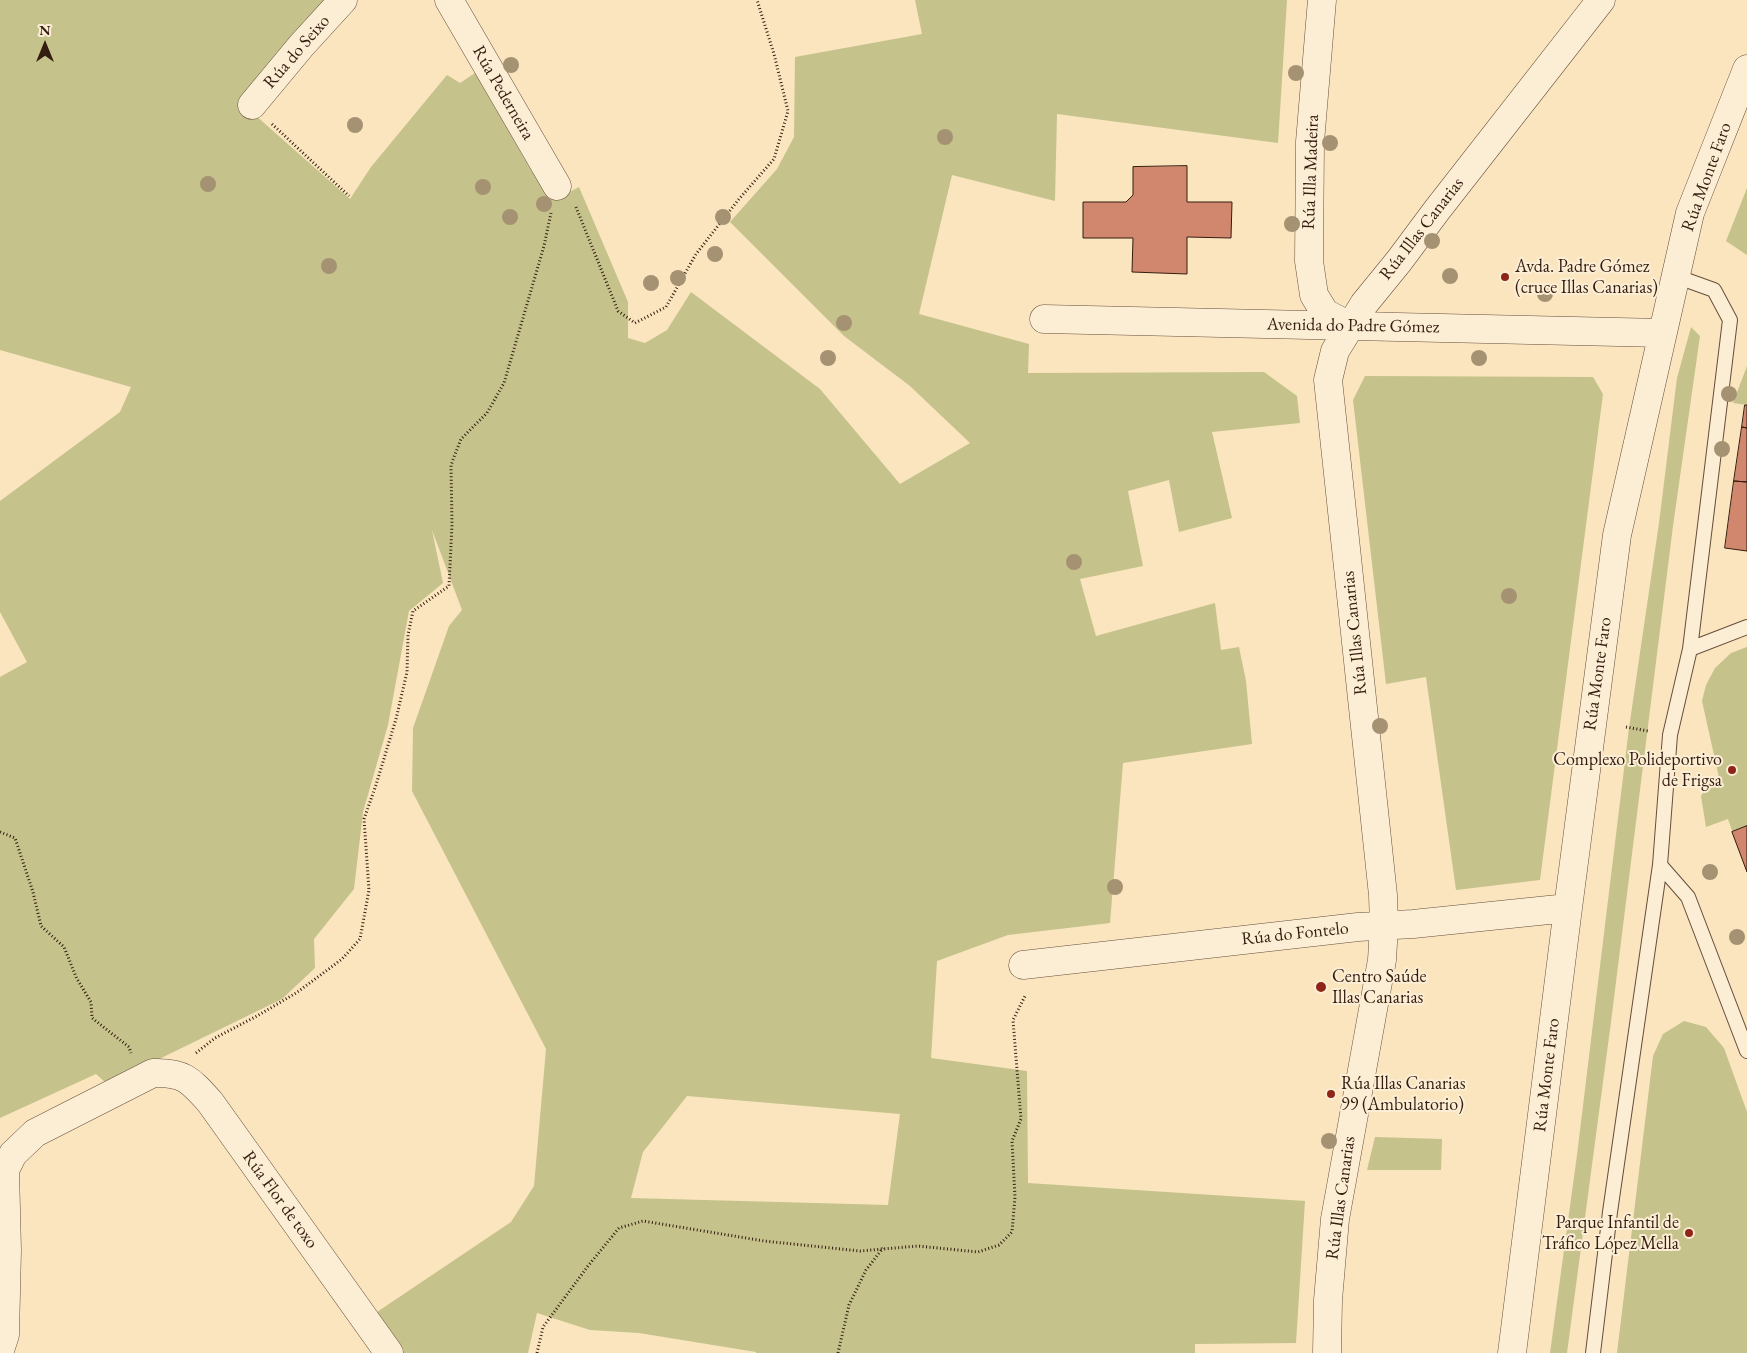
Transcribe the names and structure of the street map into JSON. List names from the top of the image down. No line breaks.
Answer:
{"streets":{"street":["Rúa do Seixo","Rúa Pederneira","Rúa Illa Madeira","Rúa Monte Faro","Rúa Illas Canarias","Avenida do Padre Gómez","Rúa do Fontelo","Rúa Flor de toxo"]},"crossings":[["Rúa Illa Madeira","Rúa Illas Canarias"],["Rúa Illa Madeira","Avenida do Padre Gómez"],["Rúa Monte Faro","Avenida do Padre Gómez"],["Rúa Monte Faro","Rúa do Fontelo"],["Rúa Illas Canarias","Avenida do Padre Gómez"],["Rúa Illas Canarias","Rúa do Fontelo"]],"places":["Avda. Padre Gómez (cruce Illas Canarias)","Complexo Polideportivo de Frigsa","Centro Saúde Illas Canarias","Rúa Illas Canarias 99 (Ambulatorio)","Parque Infantil de Tráfico López Mella"],"north":"top"}
